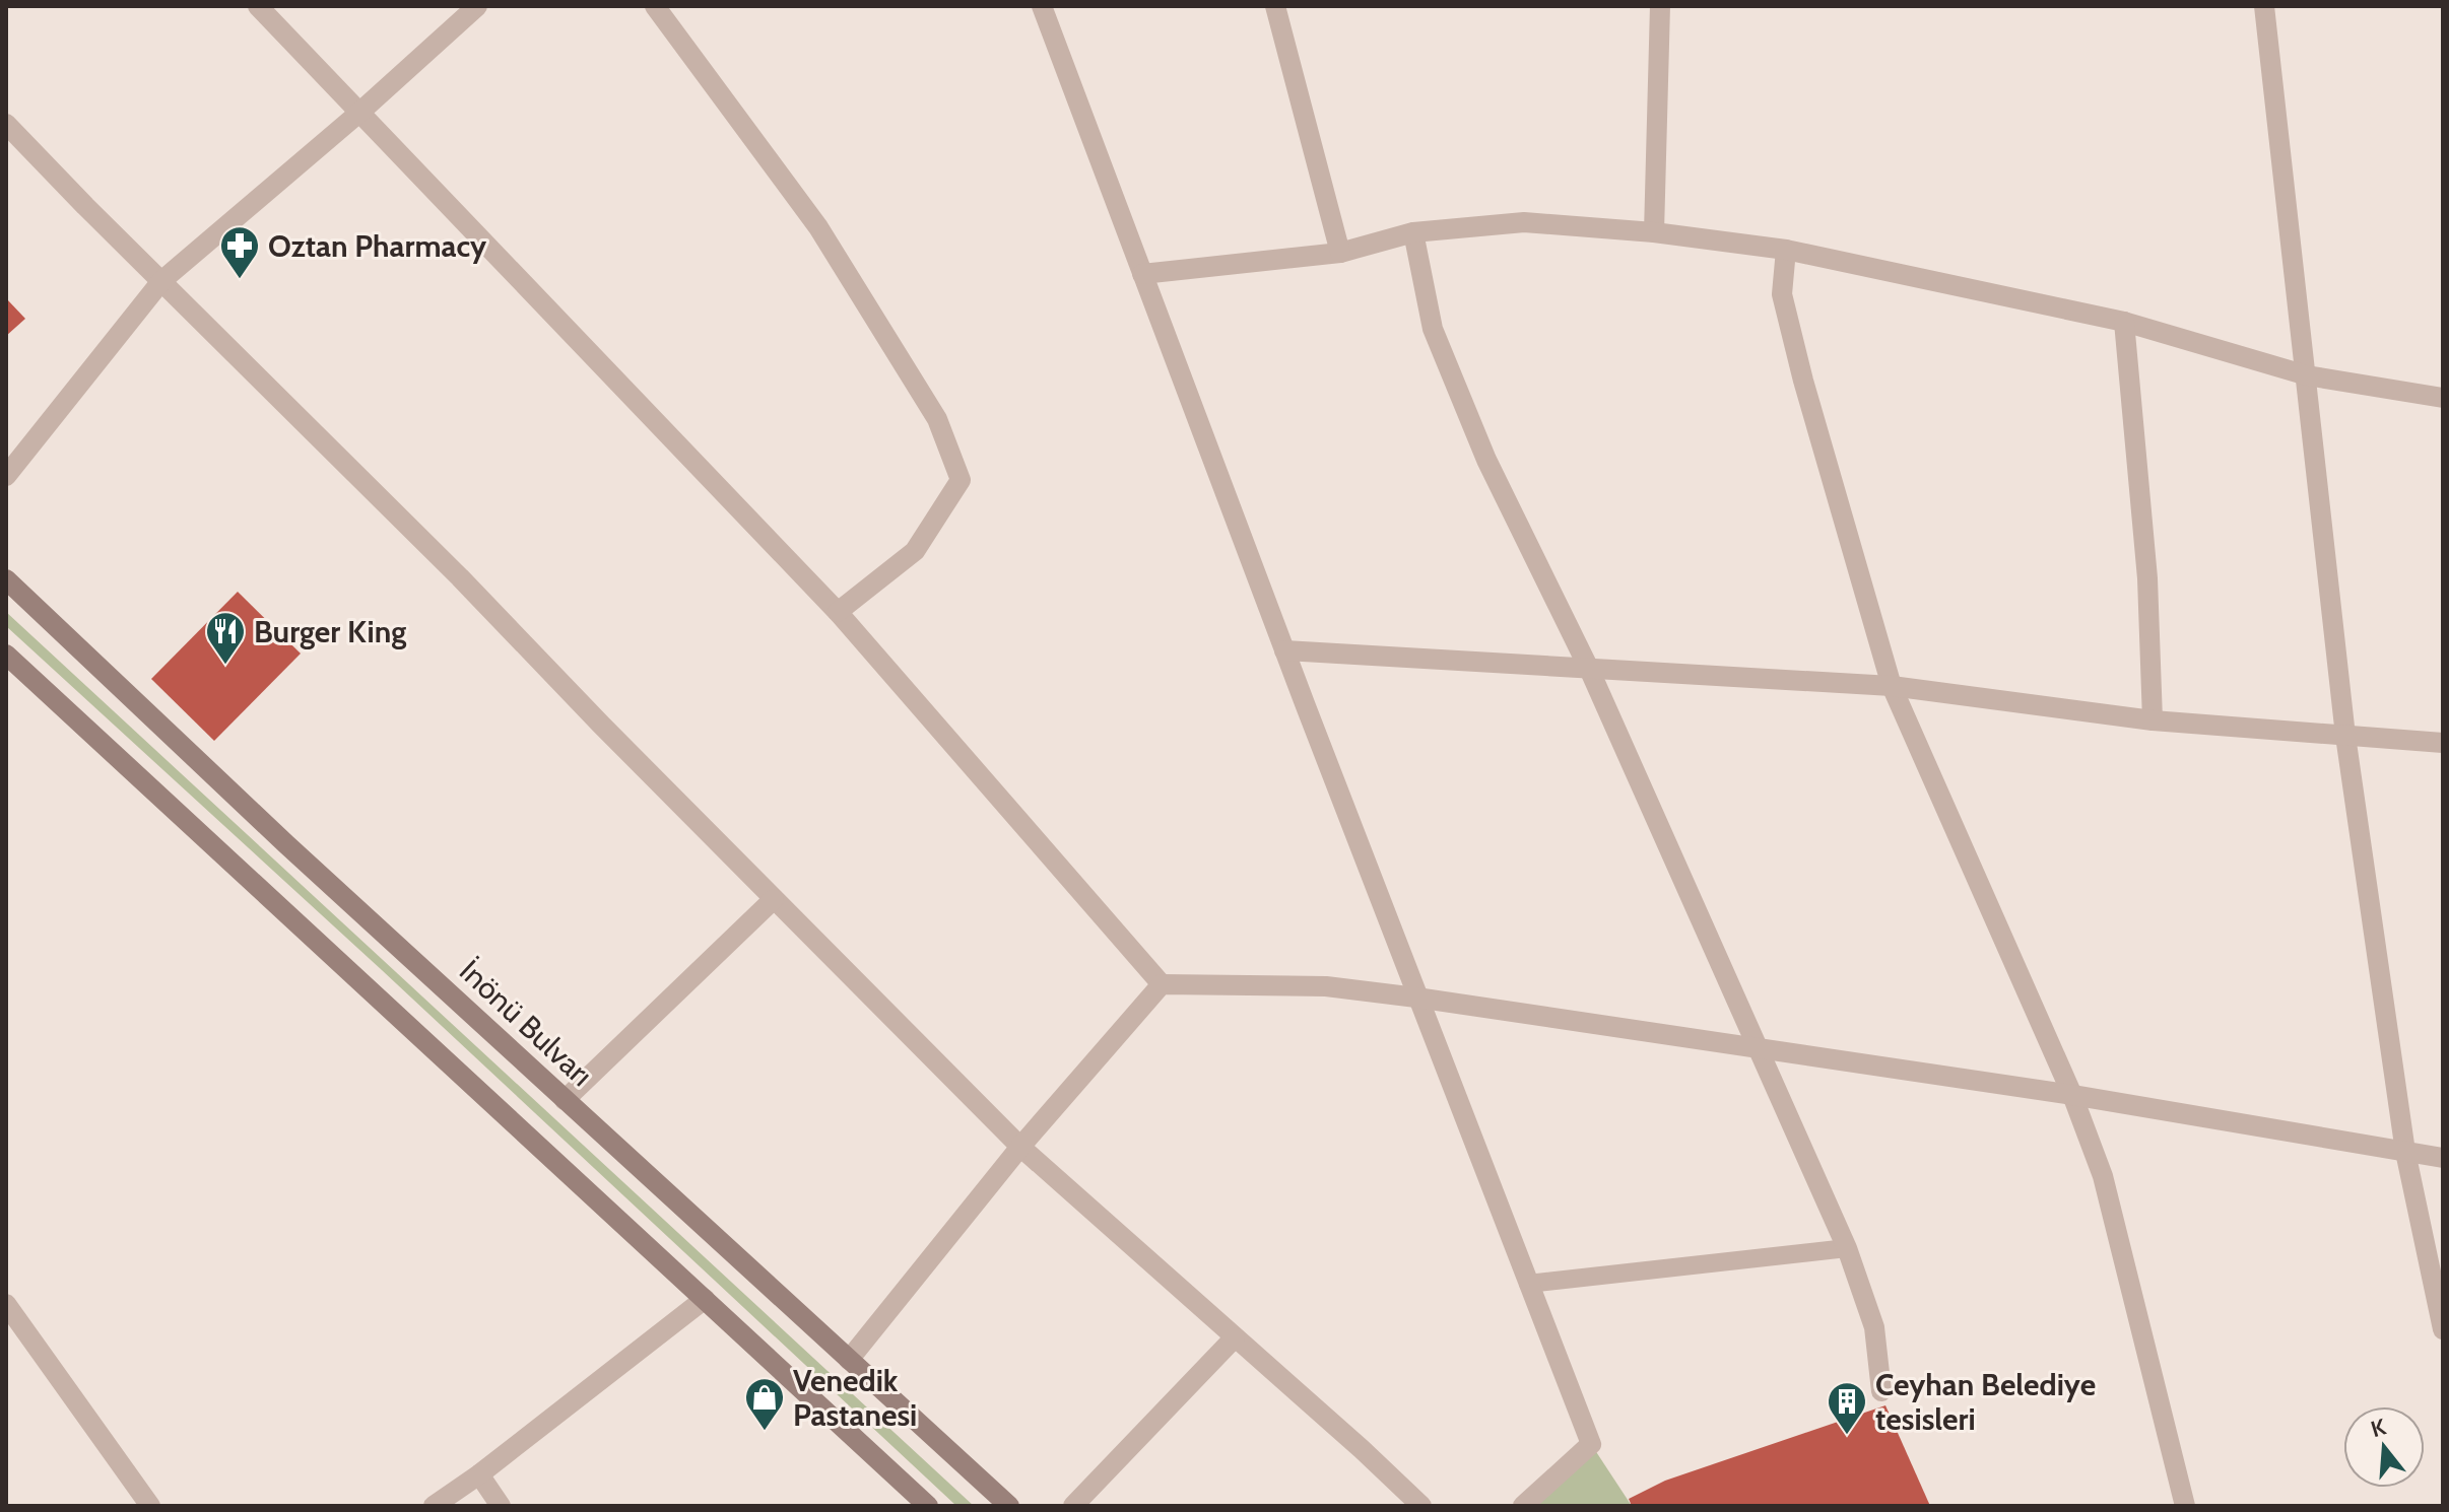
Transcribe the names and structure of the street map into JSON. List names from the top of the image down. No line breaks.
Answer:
{"streets":{"main road":["İnönü Bulvarı"]},"places":{"pharmacy":["Oztan Pharmacy"],"restaurant":["Burger King"],"shop":["Venedik Pastanesi"],"building":["Ceyhan Belediye tesisleri"]},"north":"top"}
